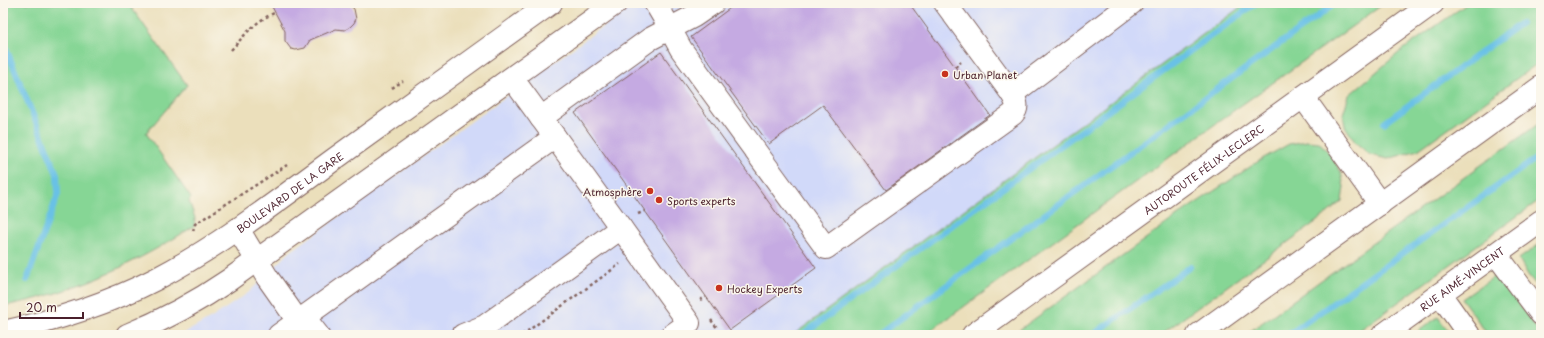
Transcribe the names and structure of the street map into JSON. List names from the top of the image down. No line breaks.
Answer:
{"streets":{"main road":["AUTOROUTE FÉLIX-LECLERC","BOULEVARD DE LA GARE","RUE AIMÉ-VINCENT"]},"places":["Urban Planet","Atmosphère","Sports experts","Hockey Experts"],"scale_bar":"20 m"}
